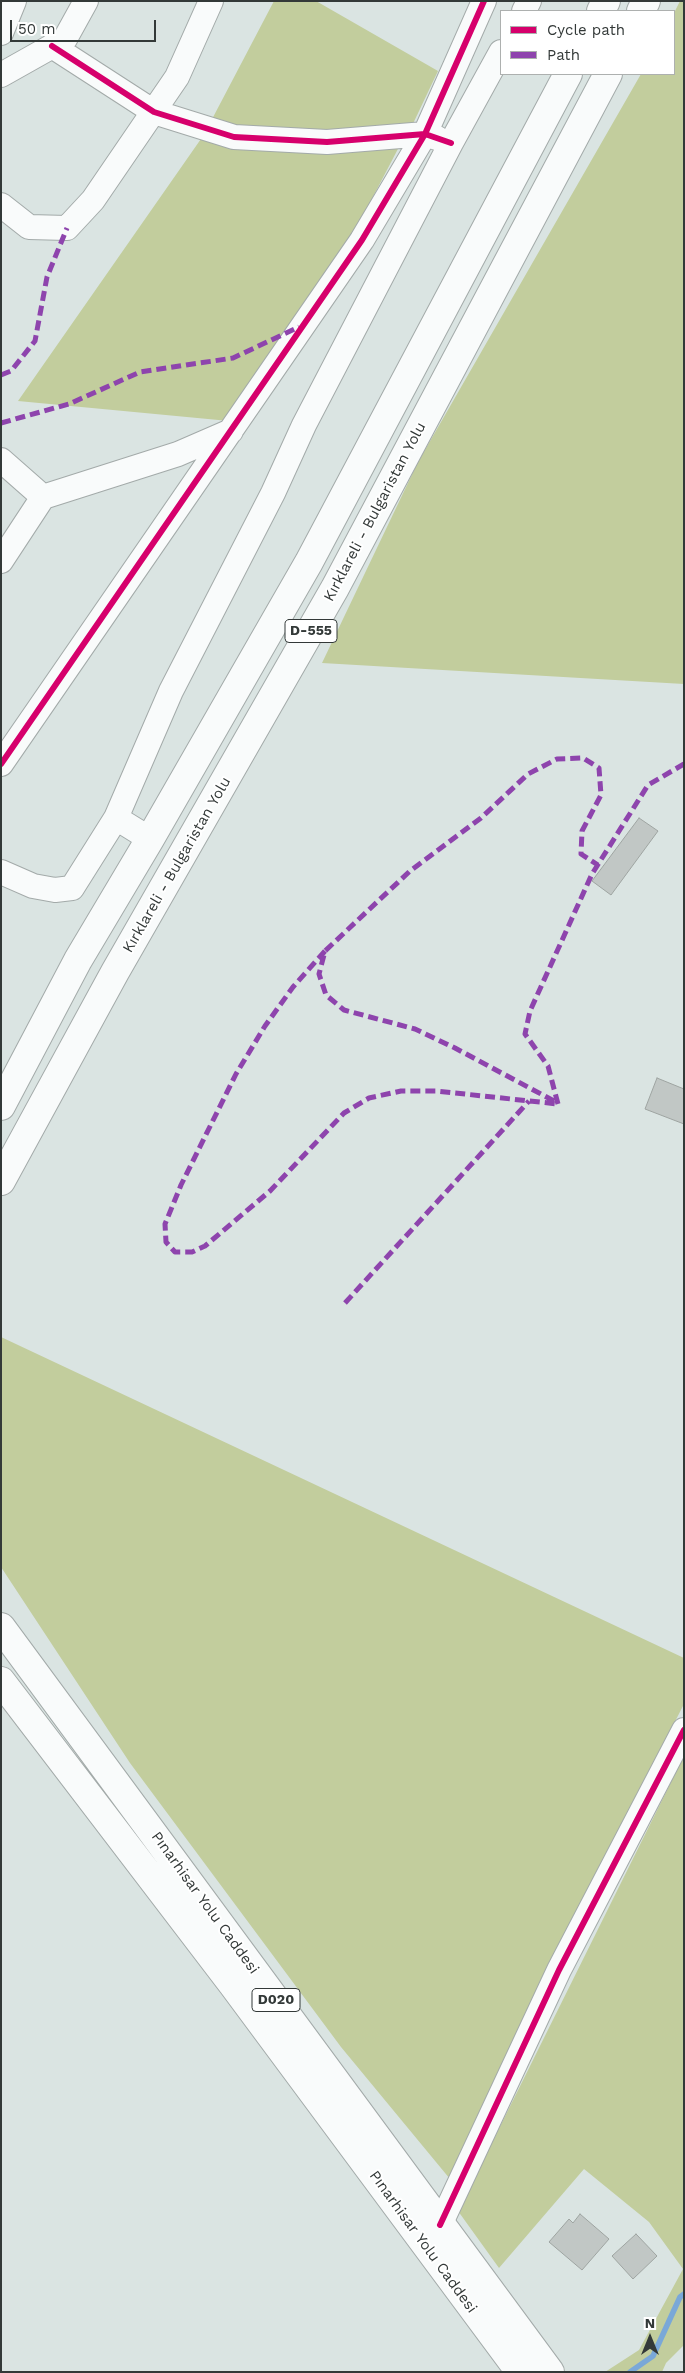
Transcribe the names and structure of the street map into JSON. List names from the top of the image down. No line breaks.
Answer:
{"streets":{"highway":["Kırklareli - Bulgaristan Yolu","D-555","Pınarhisar Yolu Caddesi","D020"]},"legend":["Cycle path","Path"],"scale_bar":"50 m","north":"top"}
